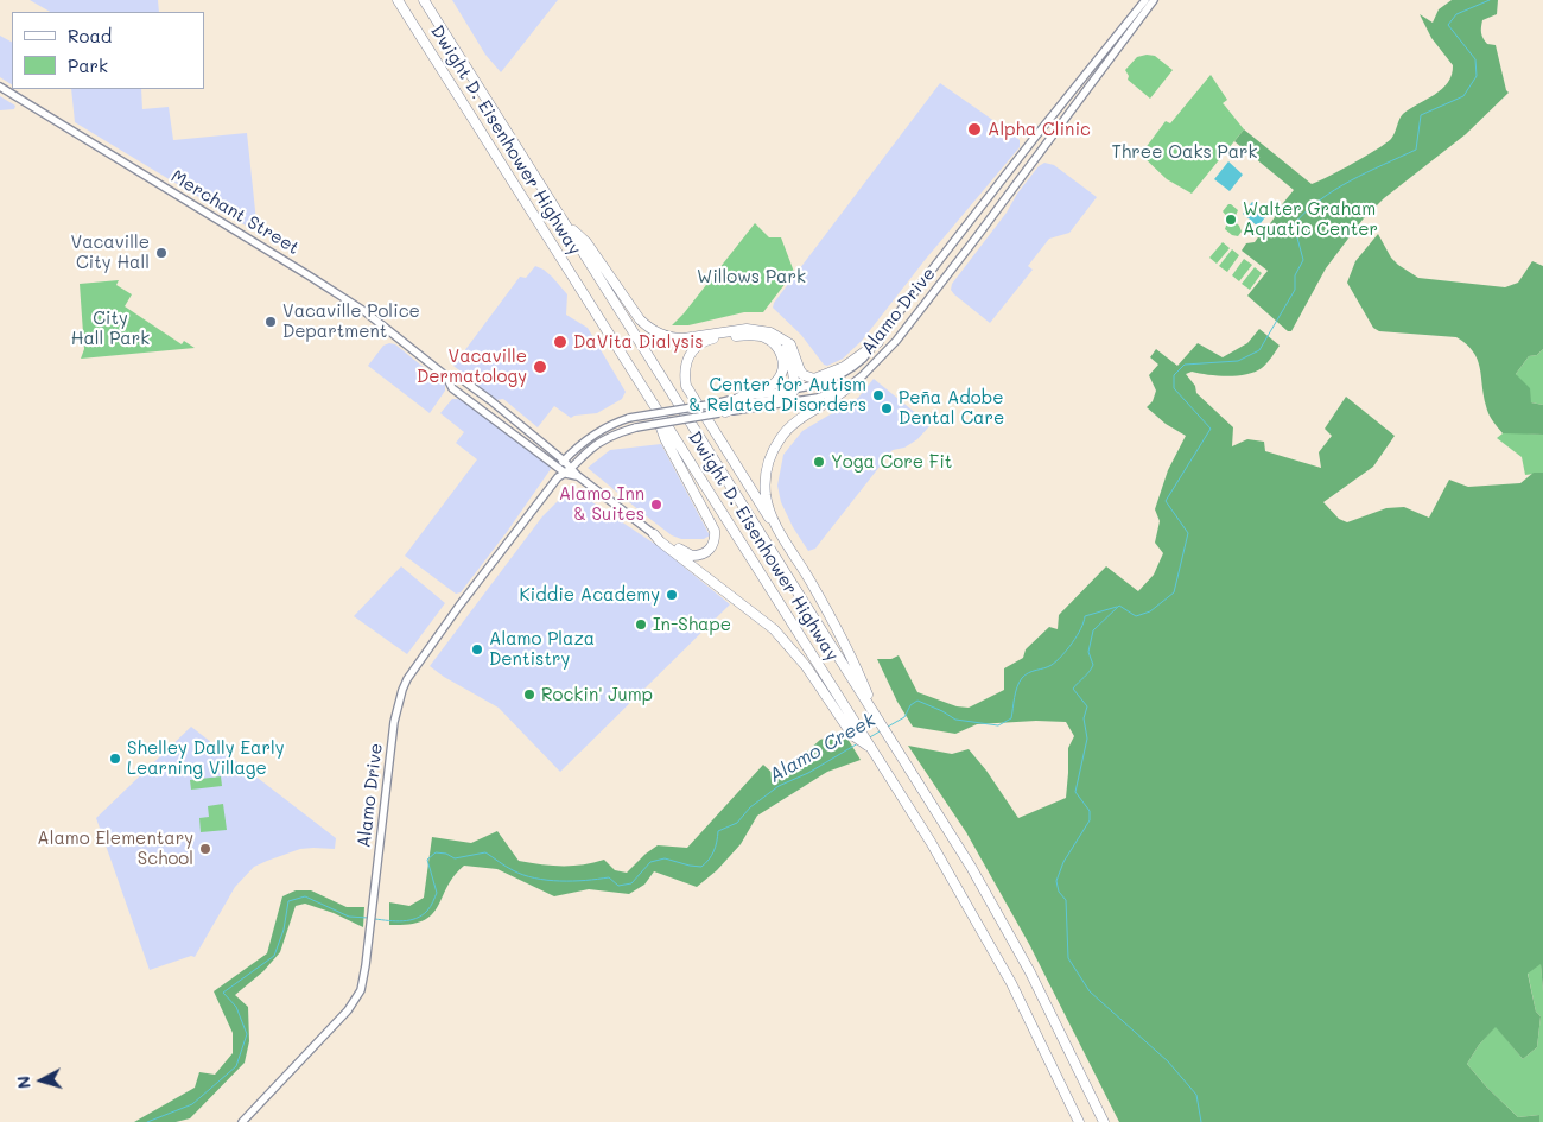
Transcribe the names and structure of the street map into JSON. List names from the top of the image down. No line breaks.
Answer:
{"streets":{"highway":["Dwight D. Eisenhower Highway"],"main road":["Merchant Street","Alamo Drive"]},"crossings":[["Merchant Street","Alamo Drive"]],"water":["Alamo Creek"],"parks":["Three Oaks Park","Willows Park","City Hall Park"],"places":["Alpha Clinic","Walter Graham Aquatic Center","Vacaville City Hall","Vacaville Police Department","DaVita Dialysis","Vacaville Dermatology","Center for Autism & Related Disorders","Peña Adobe Dental Care","Yoga Core Fit","Alamo Inn & Suites","Kiddie Academy","In-Shape","Alamo Plaza Dentistry","Rockin' Jump","Shelley Dally Early Learning Village","Alamo Elementary School"],"legend":["Road","Park"],"north":"left"}
